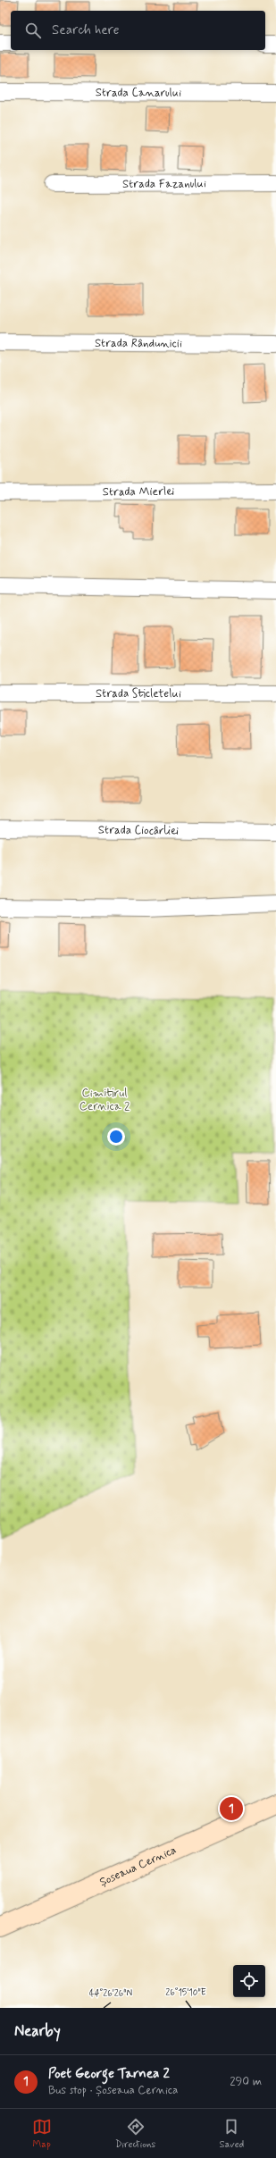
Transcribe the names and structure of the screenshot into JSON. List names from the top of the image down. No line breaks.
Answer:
{"streets":{"main road":["Șoseaua Cernica"],"street":["Strada Canarului","Strada Fazanului","Strada Rândunicii","Strada Mierlei","Strada Sticletelui","Strada Ciocârliei"]},"parks":["Cimitirul Cernica 2"],"page":{"search":"Search here","pins":"1","heading":"Nearby","list":[{"mark":"1","name":"Poet George Tarnea 2","note":"Bus stop · Șoseaua Cernica","value":"290 m"}],"nav":["Map","Directions","Saved"]},"coordinates":["26°15'10\"E","44°26'26\"N"]}
